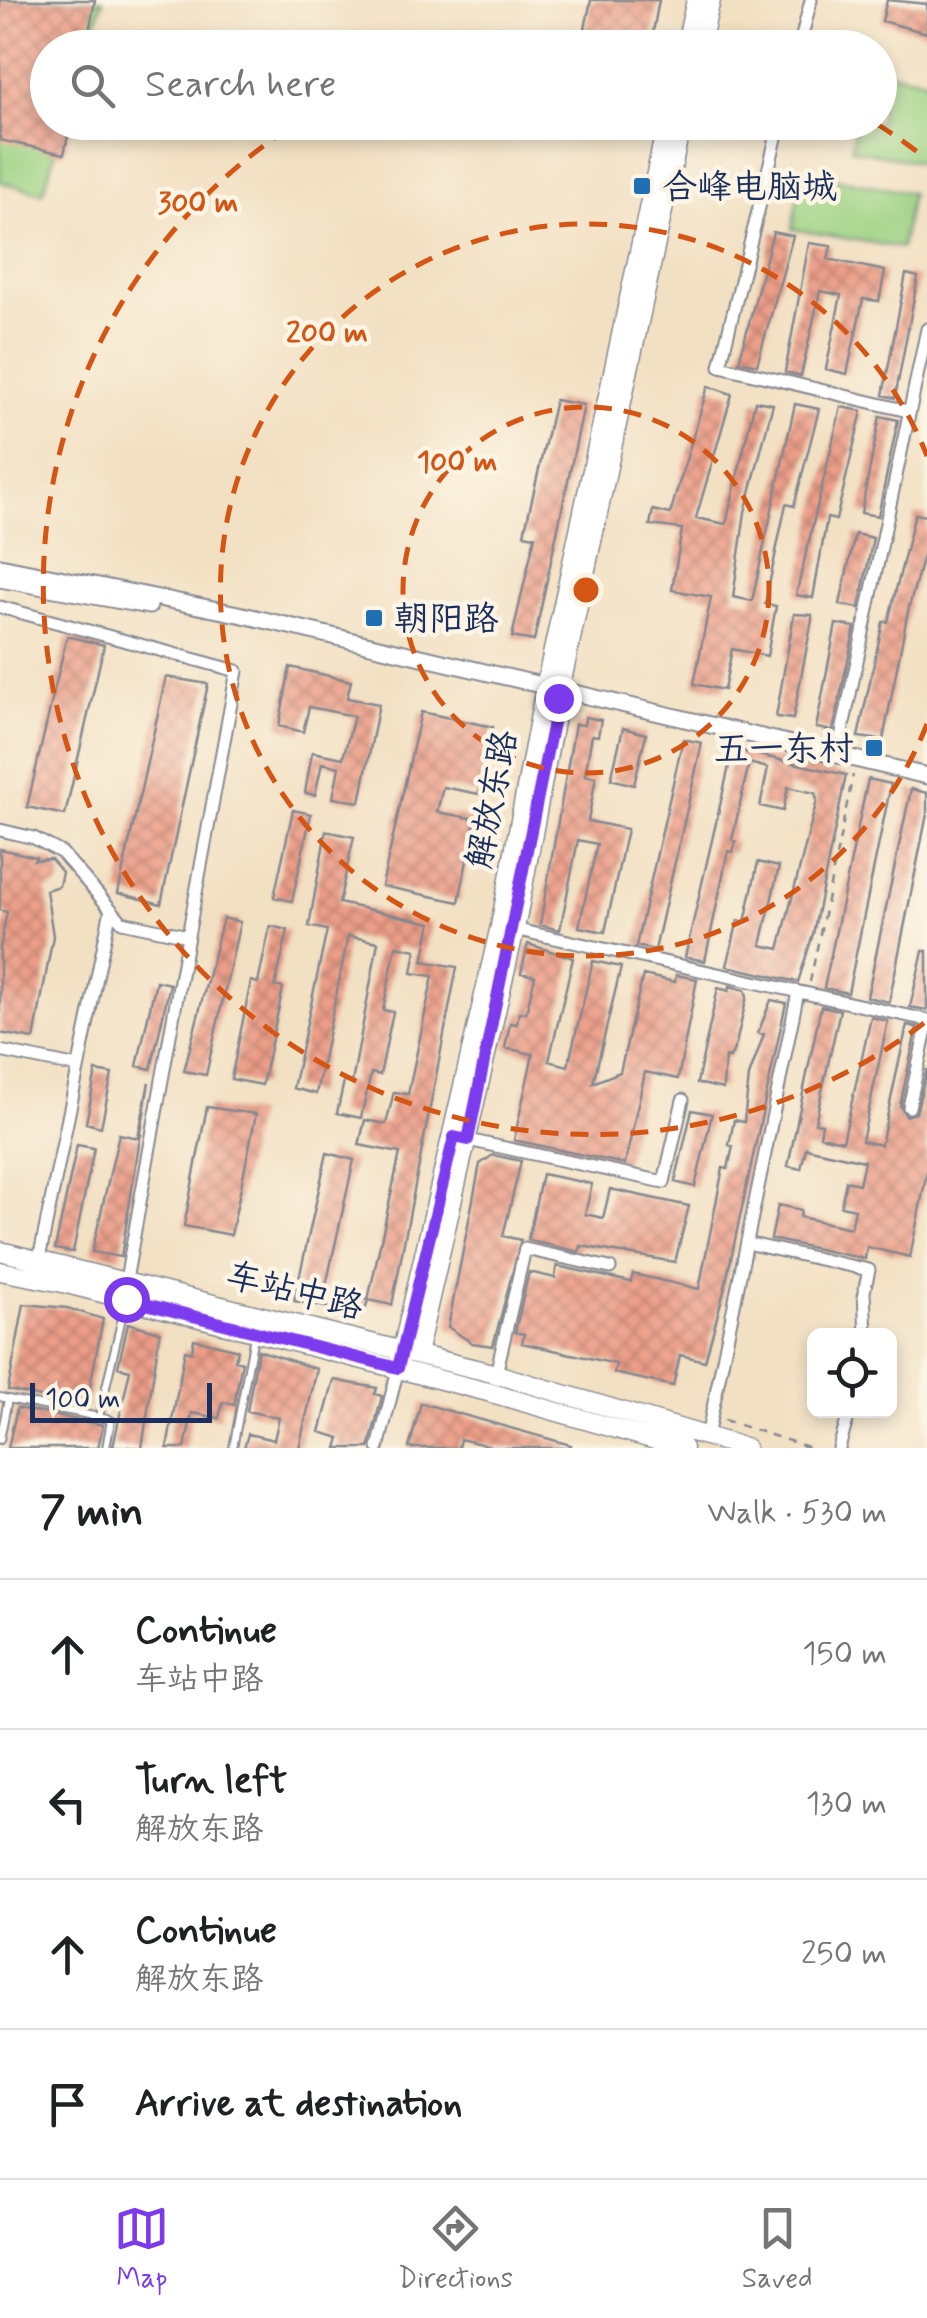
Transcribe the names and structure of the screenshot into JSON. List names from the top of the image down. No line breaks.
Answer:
{"streets":{"main road":["解放东路","车站中路"]},"crossings":[["解放东路","车站中路"]],"places":{"transit":["合峰电脑城","朝阳路","五一东村"]},"scale_bar":"100 m","page":{"search":"Search here","scale":"100 m","heading":["7 min","Walk · 530 m"],"list":[["Continue","车站中路","150 m"],["Turn left","解放东路","130 m"],["Continue","解放东路","250 m"],"Arrive at destination"],"nav":["Map","Directions","Saved"]},"rings":["300 m","200 m","100 m"]}
